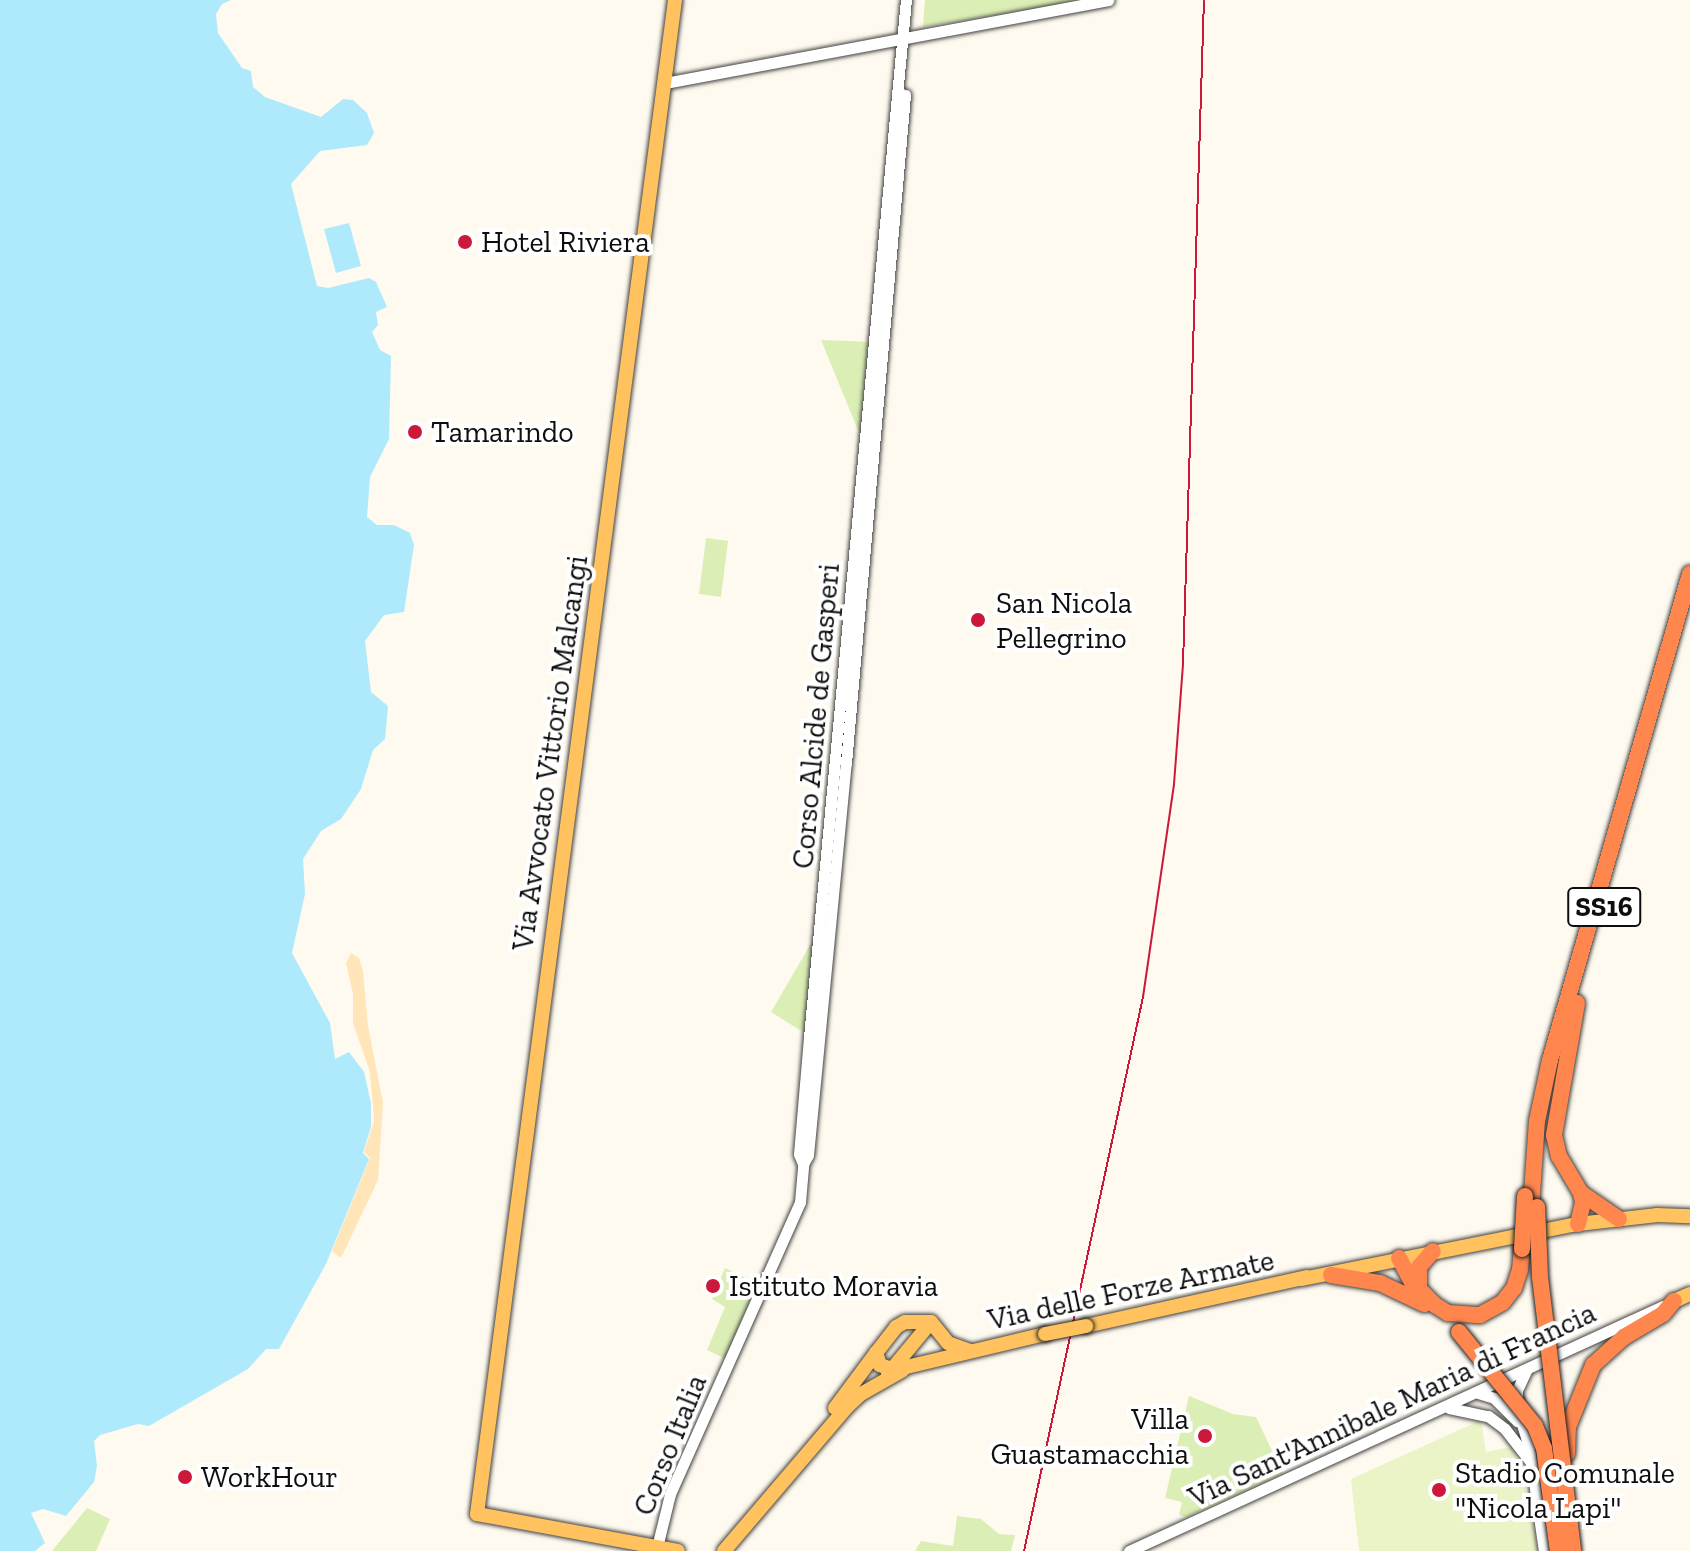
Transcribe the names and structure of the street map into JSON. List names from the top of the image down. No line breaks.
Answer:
{"streets":{"highway":["SS16"],"main road":["Via Avvocato Vittorio Malcangi","Via delle Forze Armate"],"street":["Corso Alcide de Gasperi","Via Sant'Annibale Maria di Francia","Corso Italia"]},"crossings":[["Corso Alcide de Gasperi","Corso Italia"],["Via Avvocato Vittorio Malcangi","Corso Italia"],["SS16","Via delle Forze Armate"]],"places":["Hotel Riviera","Tamarindo","San Nicola Pellegrino","Istituto Moravia","Villa Guastamacchia","WorkHour","Stadio Comunale \"Nicola Lapi\""]}
